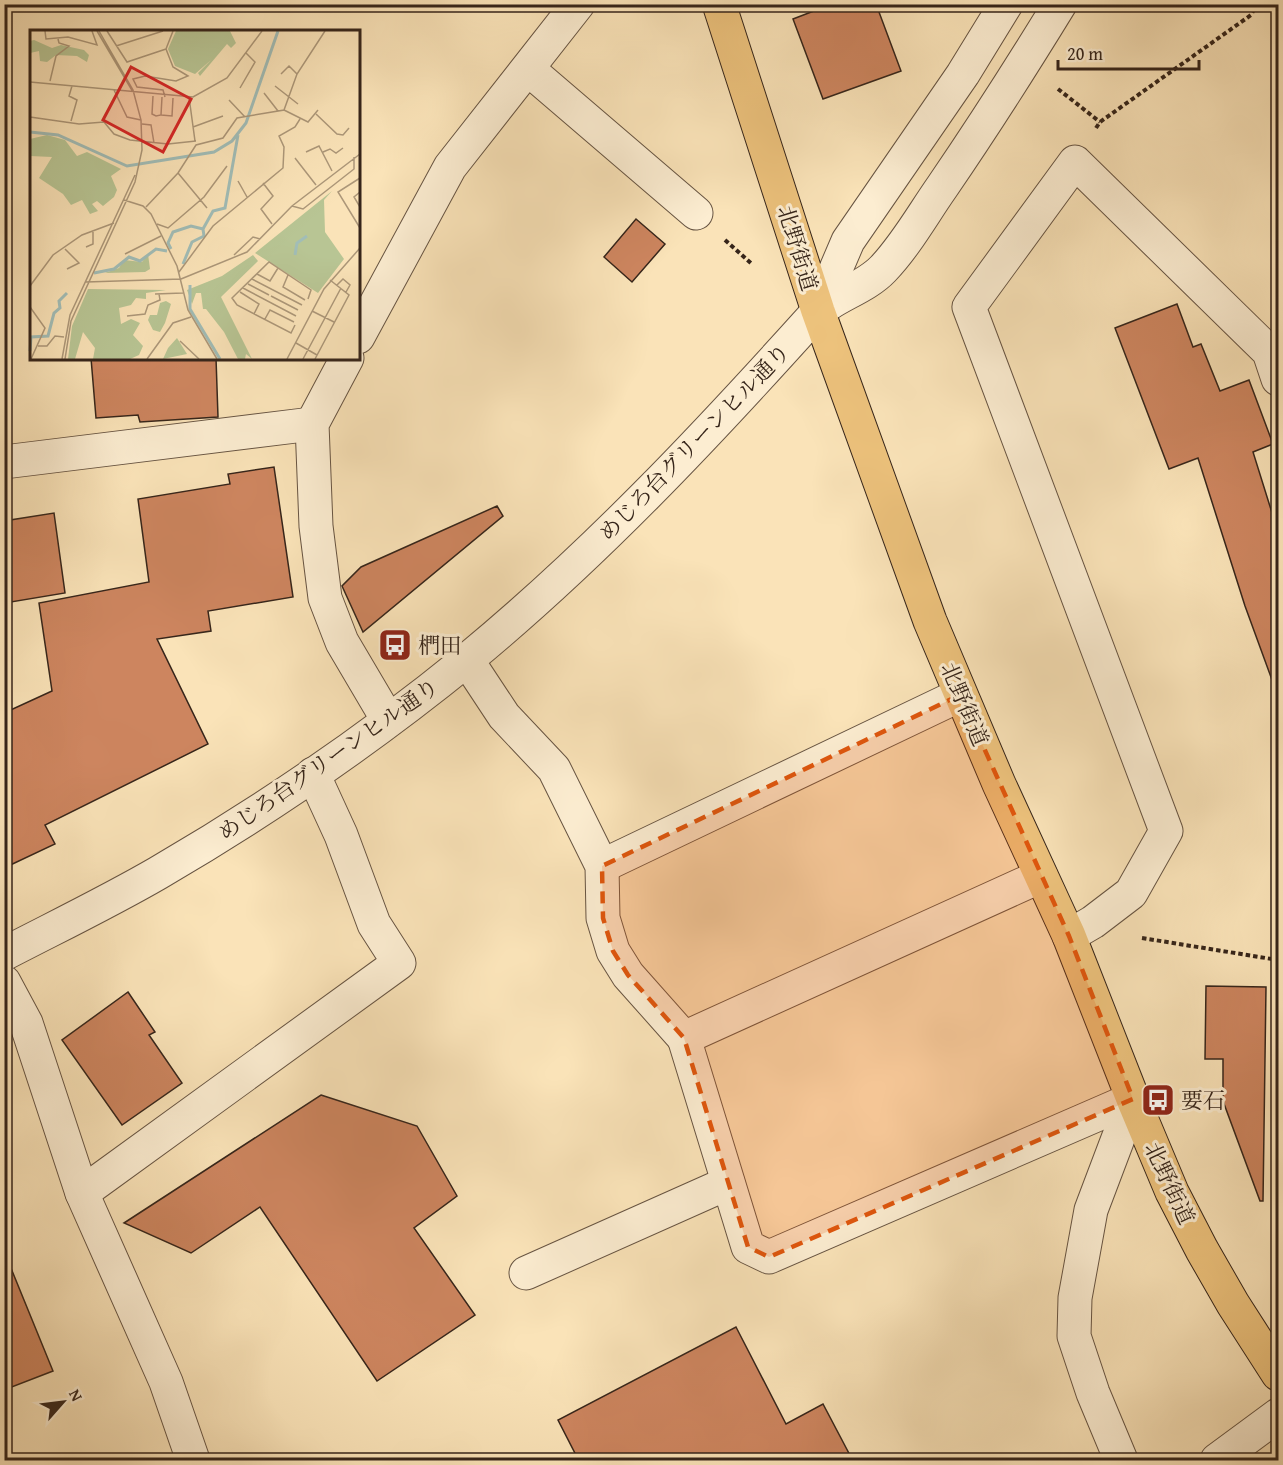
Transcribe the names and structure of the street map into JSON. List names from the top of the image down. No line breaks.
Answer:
{"streets":{"main road":["北野街道"],"street":["めじろ台グリーンヒル通り"]},"crossings":[["北野街道","めじろ台グリーンヒル通り"]],"places":{"bus stop":["椚田","要石"]},"scale_bar":"20 m","north":"top right"}
